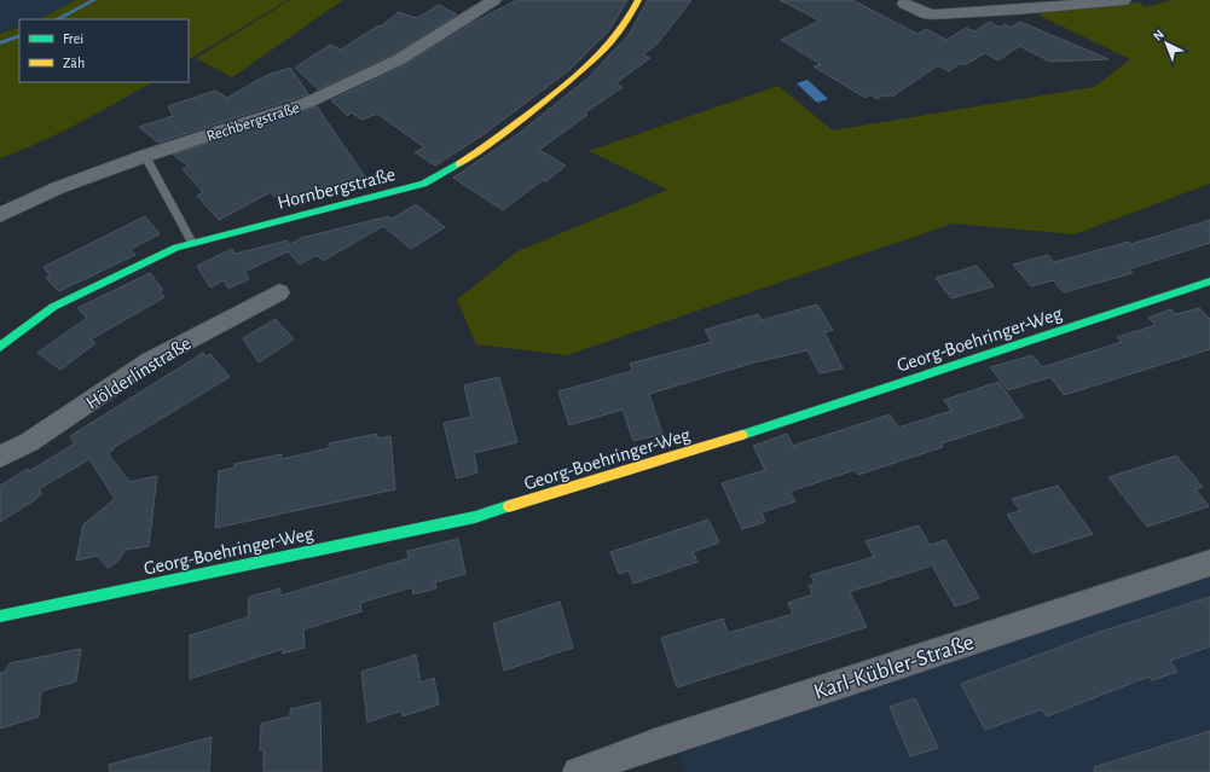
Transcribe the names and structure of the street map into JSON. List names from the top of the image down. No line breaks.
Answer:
{"streets":{"street":["Rechbergstraße","Hornbergstraße","Georg-Boehringer-Weg","Hölderlinstraße","Karl-Kübler-Straße"]},"legend":["Frei","Zäh"],"north":"top left"}
